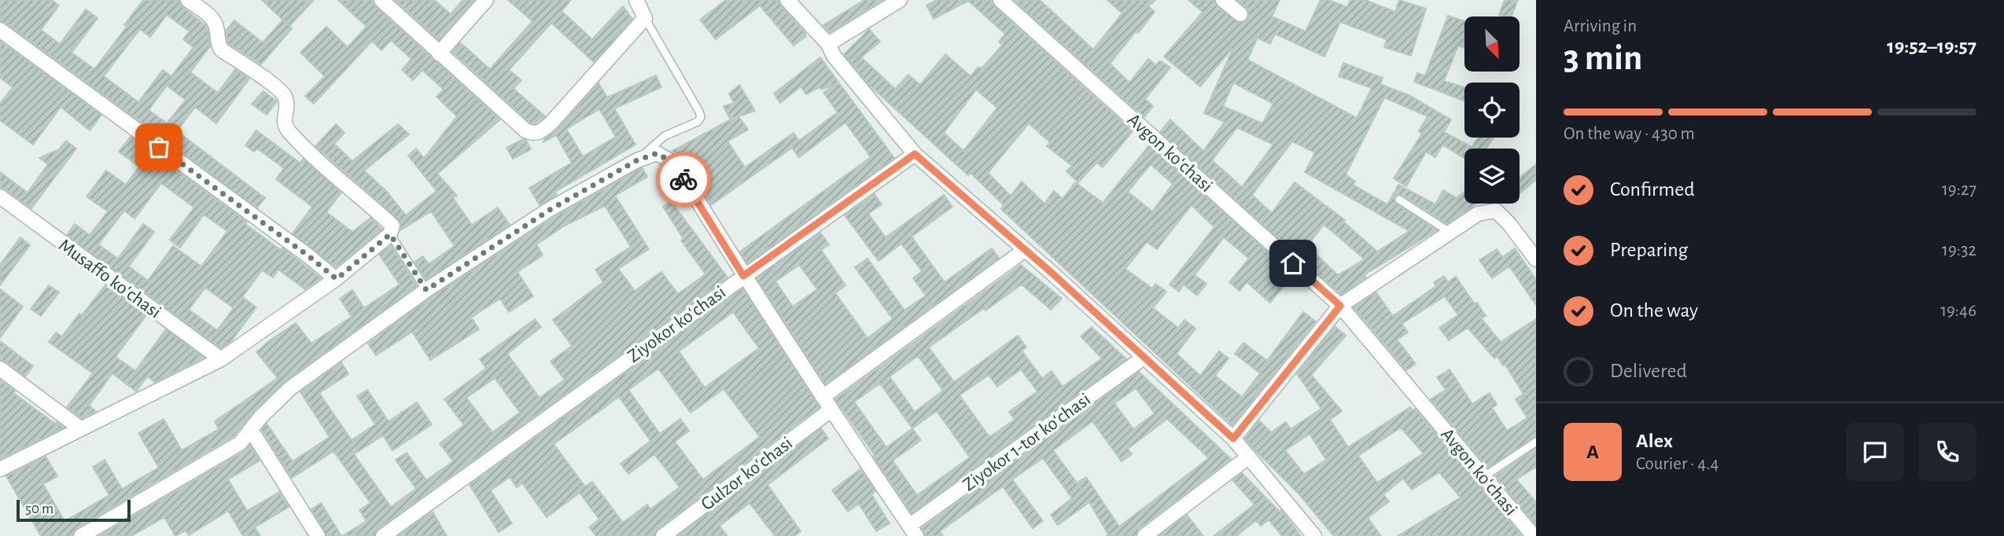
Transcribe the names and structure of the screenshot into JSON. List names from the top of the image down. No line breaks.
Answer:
{"streets":{"street":["Avgon koʻchasi","Musaffo koʻchasi","Ziyokor koʻchasi","Ziyokor 1-tor koʻchasi","Gulzor koʻchasi"]},"crossings":[["Ziyokor koʻchasi","Ziyokor 1-tor koʻchasi"],["Ziyokor koʻchasi","Gulzor koʻchasi"]],"scale_bar":"50 m","north":"bottom right","page":{"heading":["3 min","Arriving in","19:52–19:57"],"panel":["Alex","Courier · 4.4"],"bar":"On the way · 430 m","list":[["Confirmed","19:27"],["Preparing","19:32"],["On the way","19:46"],"Delivered"],"round":"A","scale":"50 m"}}
